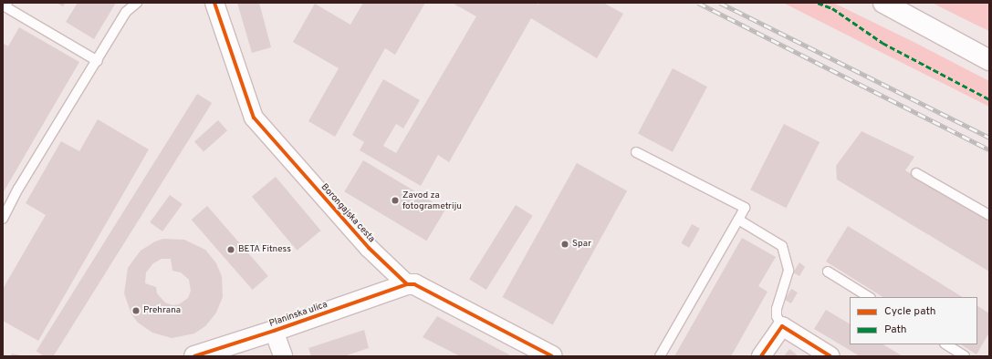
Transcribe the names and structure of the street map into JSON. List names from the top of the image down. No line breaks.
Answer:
{"streets":{"street":["Borongajska cesta","Planinska ulica"]},"crossings":[["Borongajska cesta","Planinska ulica"]],"places":["Zavod za fotogrametriju","Spar","BETA Fitness","Prehrana"],"legend":["Cycle path","Path"]}
